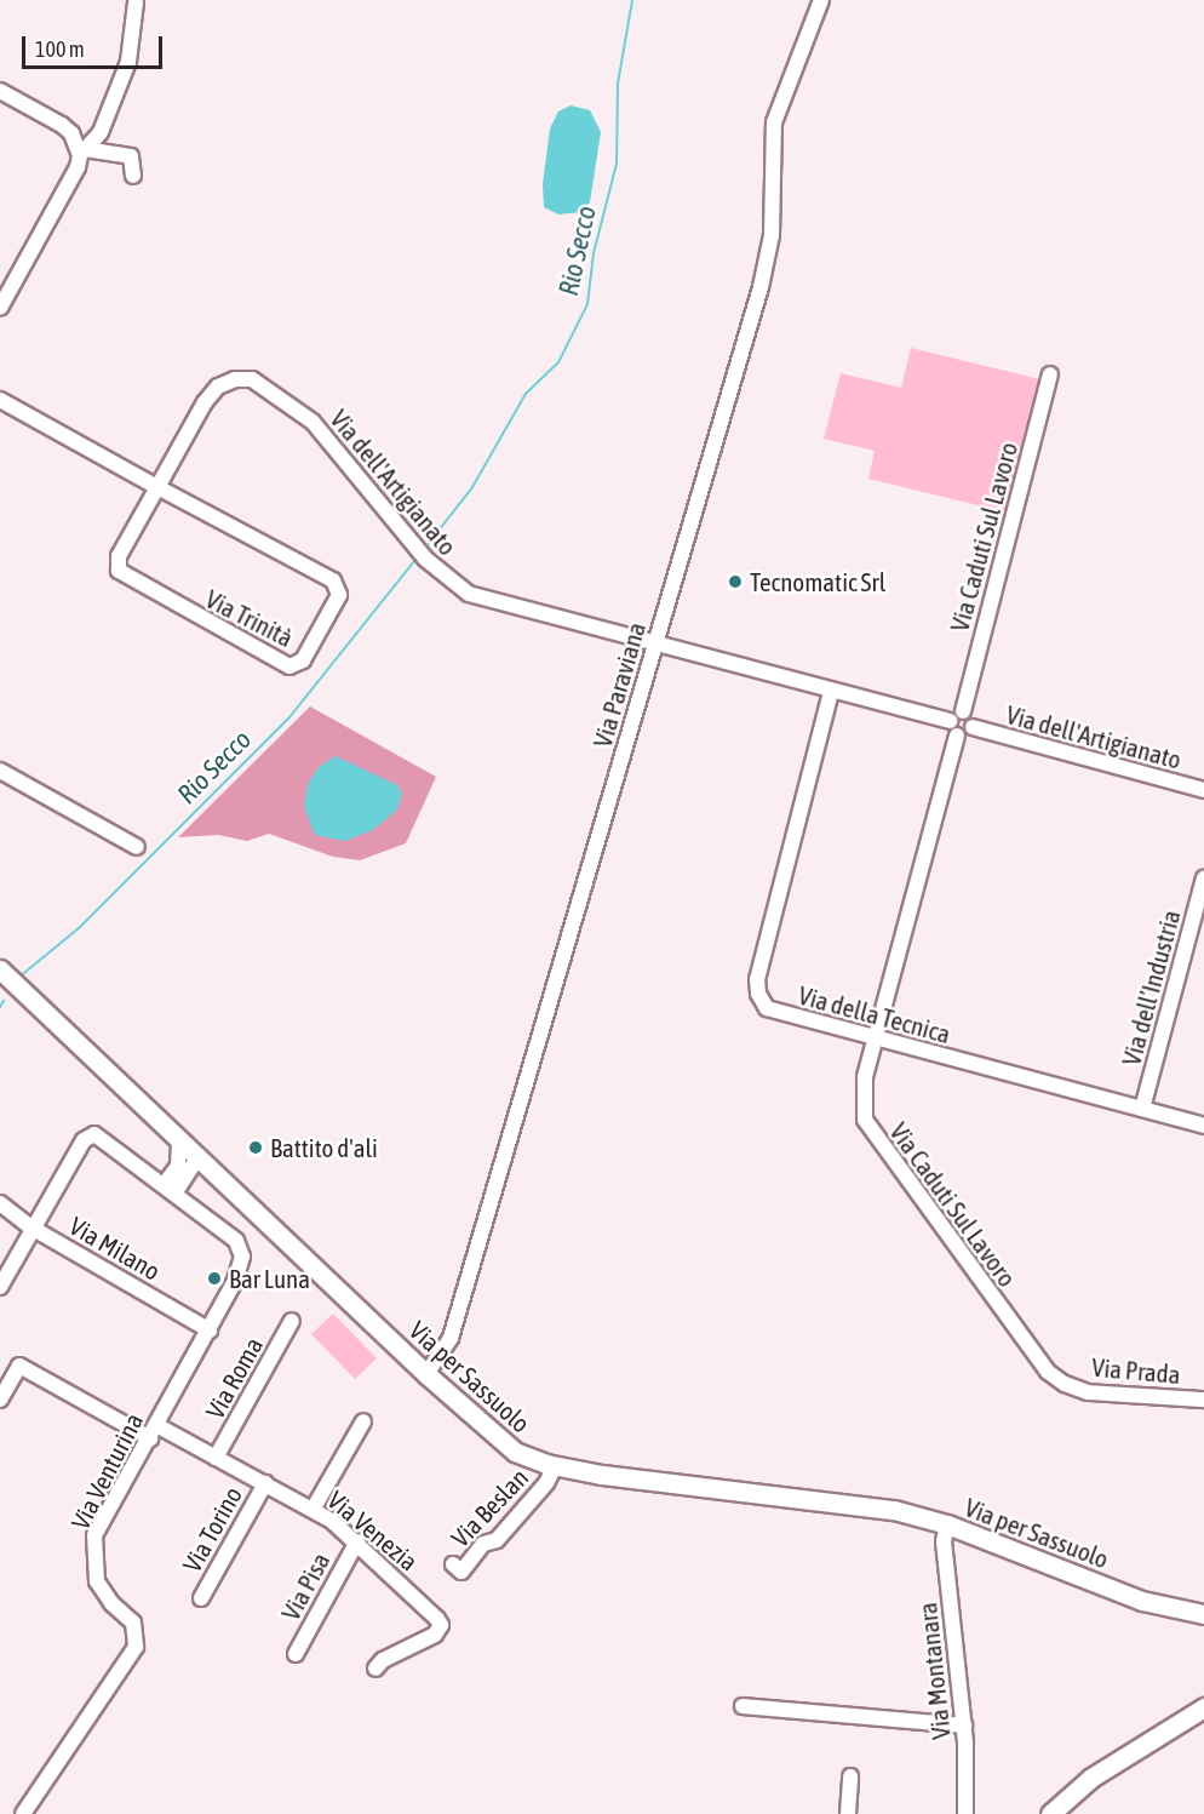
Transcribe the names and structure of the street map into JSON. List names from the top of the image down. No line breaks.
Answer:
{"streets":{"main road":["Via per Sassuolo"],"street":["Via dell'Artigianato","Via Caduti Sul Lavoro","Via Trinità","Via Paraviana","Via dell’Industria","Via della Tecnica","Via Milano","Via Prada","Via Roma","Via Venturina","Via Beslan","Via Torino","Via Venezia","Via Pisa","Via Montanara"]},"crossings":[["Via dell'Artigianato","Via Trinità"],["Via dell'Artigianato","Via Paraviana"],["Via dell'Artigianato","Via della Tecnica"],["Via Caduti Sul Lavoro","Via della Tecnica"],["Via Caduti Sul Lavoro","Via Prada"],["Via Paraviana","Via per Sassuolo"],["Via dell’Industria","Via della Tecnica"],["Via Milano","Via Venturina"],["Via per Sassuolo","Via Beslan"],["Via per Sassuolo","Via Montanara"],["Via Roma","Via Venezia"],["Via Venturina","Via Venezia"],["Via Torino","Via Venezia"],["Via Venezia","Via Pisa"]],"water":["Rio Secco"],"places":["Tecnomatic Srl","Battito d'ali","Bar Luna"],"scale_bar":"100 m"}
